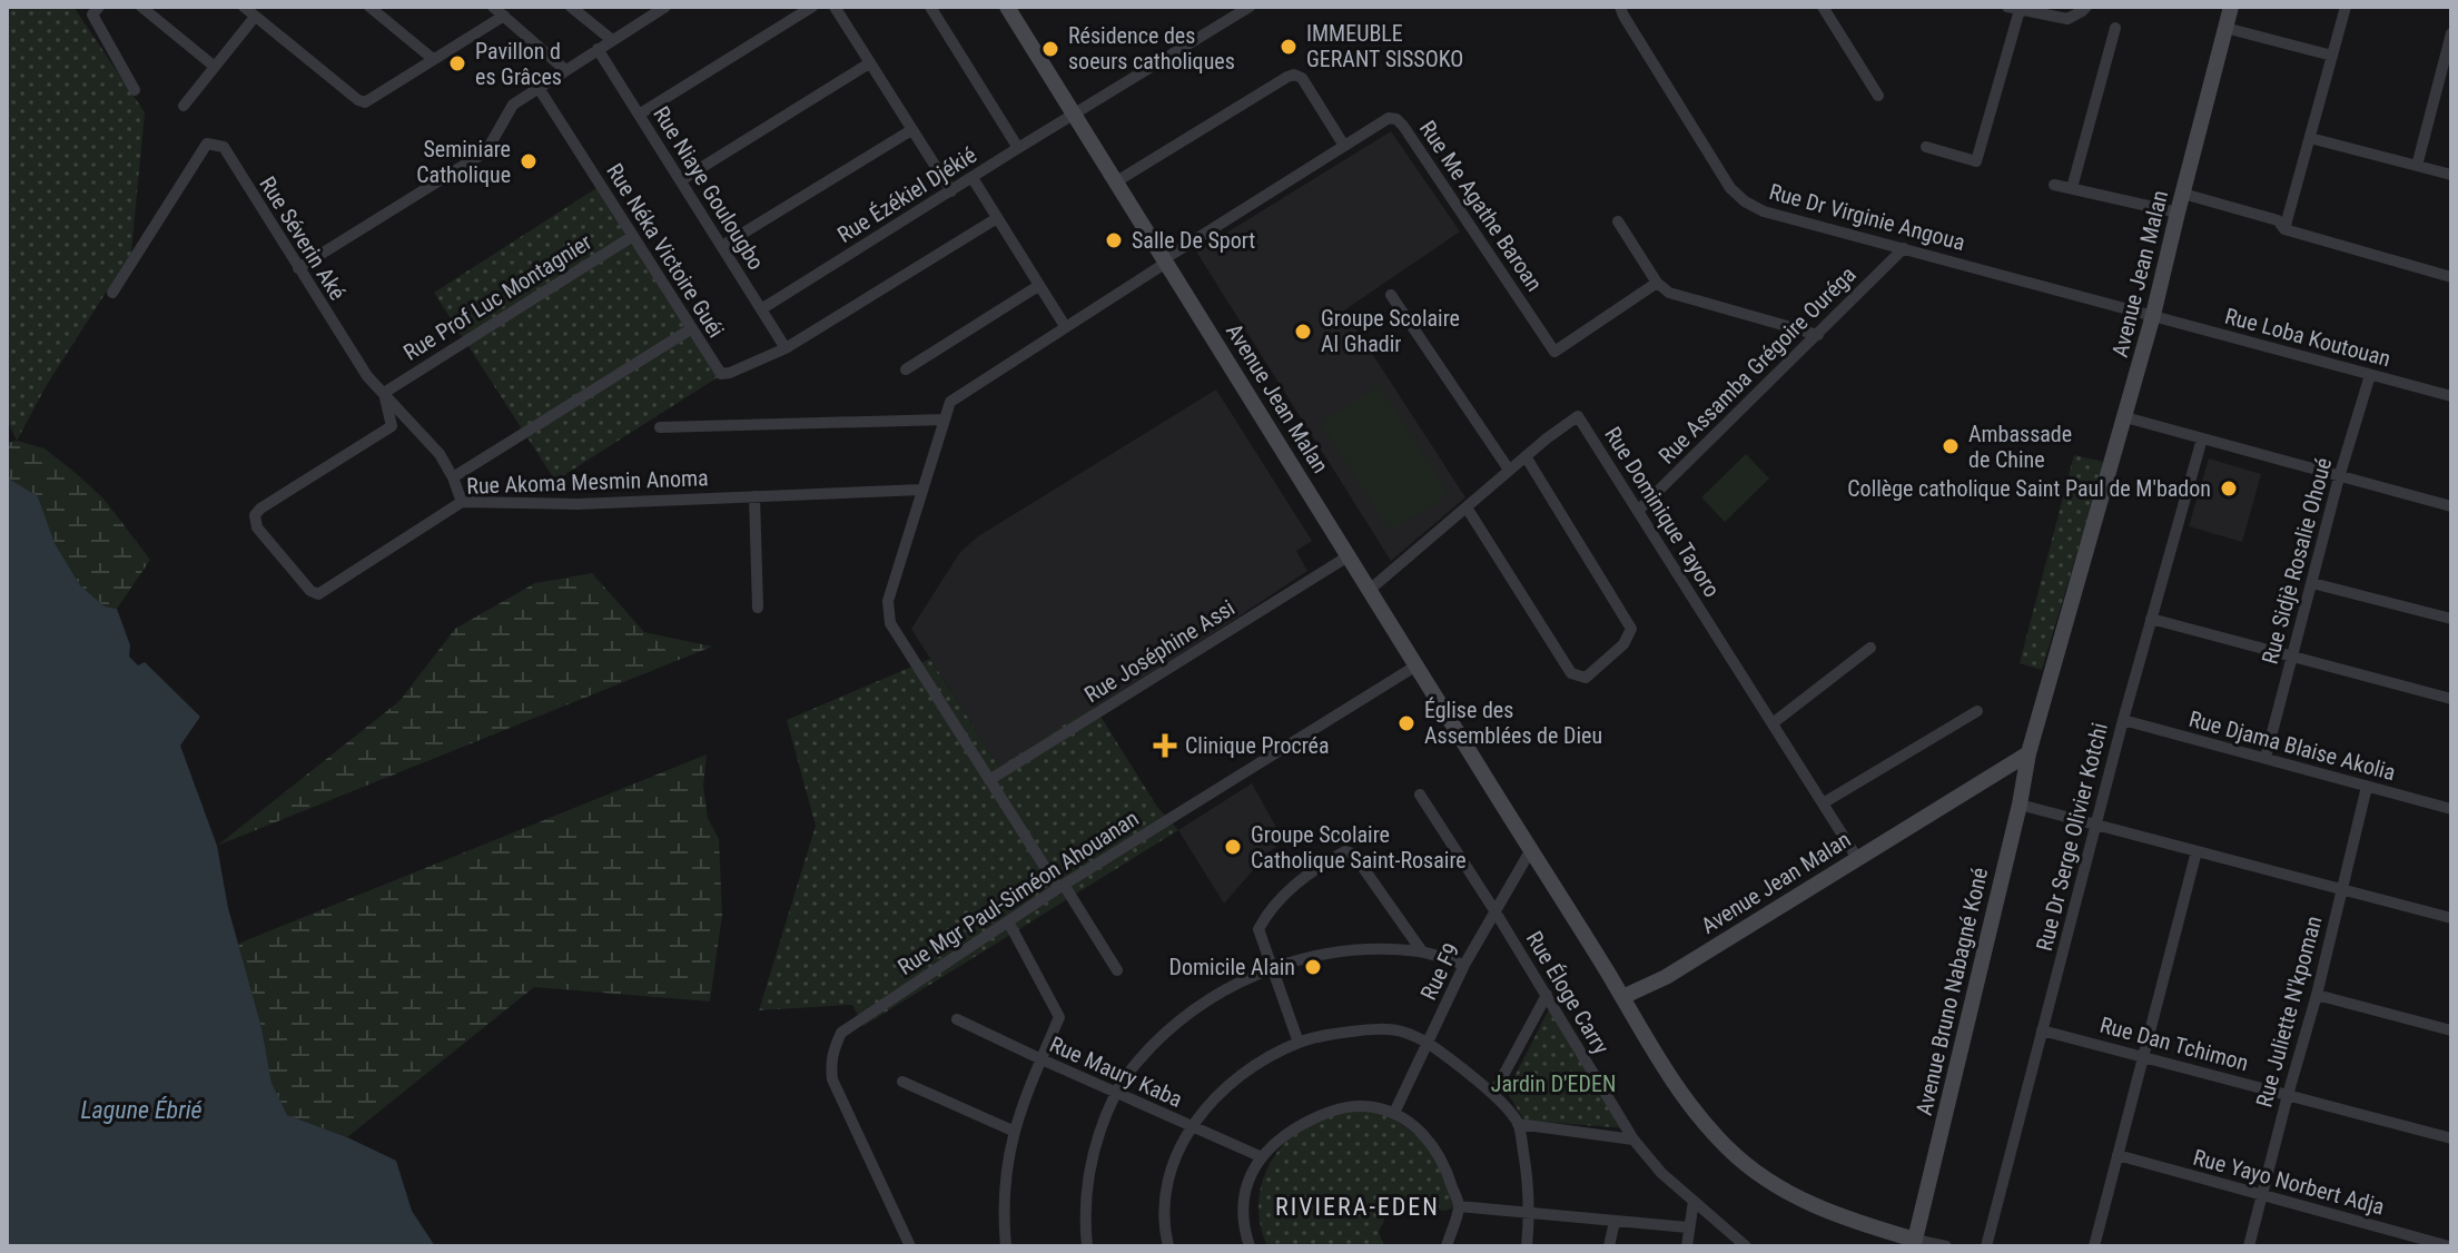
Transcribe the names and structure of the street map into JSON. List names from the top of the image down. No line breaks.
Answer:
{"streets":{"main road":["Avenue Jean Malan","Avenue Bruno Nabagné Koné"],"street":["Rue Niaye Goulougbo","Rue Ézékiel Djékié","Rue Me Agathe Baroan","Rue Dr Virginie Angoua","Rue Séverin Aké","Rue Néka Victoire Guéi","Rue Prof Luc Montagnier","Rue Loba Koutouan","Rue Assamba Grégoire Ouréga","Rue Akoma Mesmin Anoma","Rue Dominique Tayoro","Rue Sidjè Rosalie Ohoué","Rue Joséphine Assi","Rue Djama Blaise Akolia","Rue Dr Serge Olivier Kotchi","Rue Mgr Paul-Siméon Ahouanan","Rue F9","Rue Éloge Carry","Rue Juliette N'kpoman","Rue Dan Tchimon","Rue Maury Kaba","Rue Yayo Norbert Adja"]},"crossings":[["Rue Niaye Goulougbo","Rue Ézékiel Djékié"],["Rue Niaye Goulougbo","Rue Néka Victoire Guéi"],["Rue Ézékiel Djékié","Avenue Jean Malan"],["Rue Me Agathe Baroan","Avenue Jean Malan"],["Rue Dr Virginie Angoua","Avenue Jean Malan"],["Rue Dr Virginie Angoua","Rue Loba Koutouan"],["Rue Dr Virginie Angoua","Rue Assamba Grégoire Ouréga"],["Rue Séverin Aké","Rue Prof Luc Montagnier"],["Rue Séverin Aké","Rue Akoma Mesmin Anoma"],["Rue Néka Victoire Guéi","Rue Prof Luc Montagnier"],["Avenue Jean Malan","Rue Loba Koutouan"],["Avenue Jean Malan","Rue Dominique Tayoro"],["Avenue Jean Malan","Rue Joséphine Assi"],["Avenue Jean Malan","Rue Mgr Paul-Siméon Ahouanan"],["Avenue Jean Malan","Rue F9"],["Avenue Jean Malan","Avenue Bruno Nabagné Koné"],["Rue Prof Luc Montagnier","Rue Akoma Mesmin Anoma"],["Rue Loba Koutouan","Rue Sidjè Rosalie Ohoué"],["Rue Assamba Grégoire Ouréga","Rue Dominique Tayoro"],["Rue Sidjè Rosalie Ohoué","Rue Djama Blaise Akolia"],["Rue Djama Blaise Akolia","Rue Dr Serge Olivier Kotchi"],["Rue Djama Blaise Akolia","Rue Juliette N'kpoman"],["Rue Dr Serge Olivier Kotchi","Rue Dan Tchimon"],["Rue F9","Rue Éloge Carry"],["Rue Juliette N'kpoman","Rue Dan Tchimon"],["Rue Juliette N'kpoman","Rue Yayo Norbert Adja"]],"districts":["RIVIERA-EDEN"],"water":["Lagune Ébrié"],"parks":["Jardin D'EDEN"],"places":{"other":["IMMEUBLE GERANT SISSOKO","Résidence des soeurs catholiques","Pavillon d es Grâces","Seminiare Catholique","Salle De Sport","Groupe Scolaire Al Ghadir","Ambassade de Chine","Collège catholique Saint Paul de M'badon","Église des Assemblées de Dieu","Groupe Scolaire Catholique Saint-Rosaire","Domicile Alain"],"health":["Clinique Procréa"]}}
